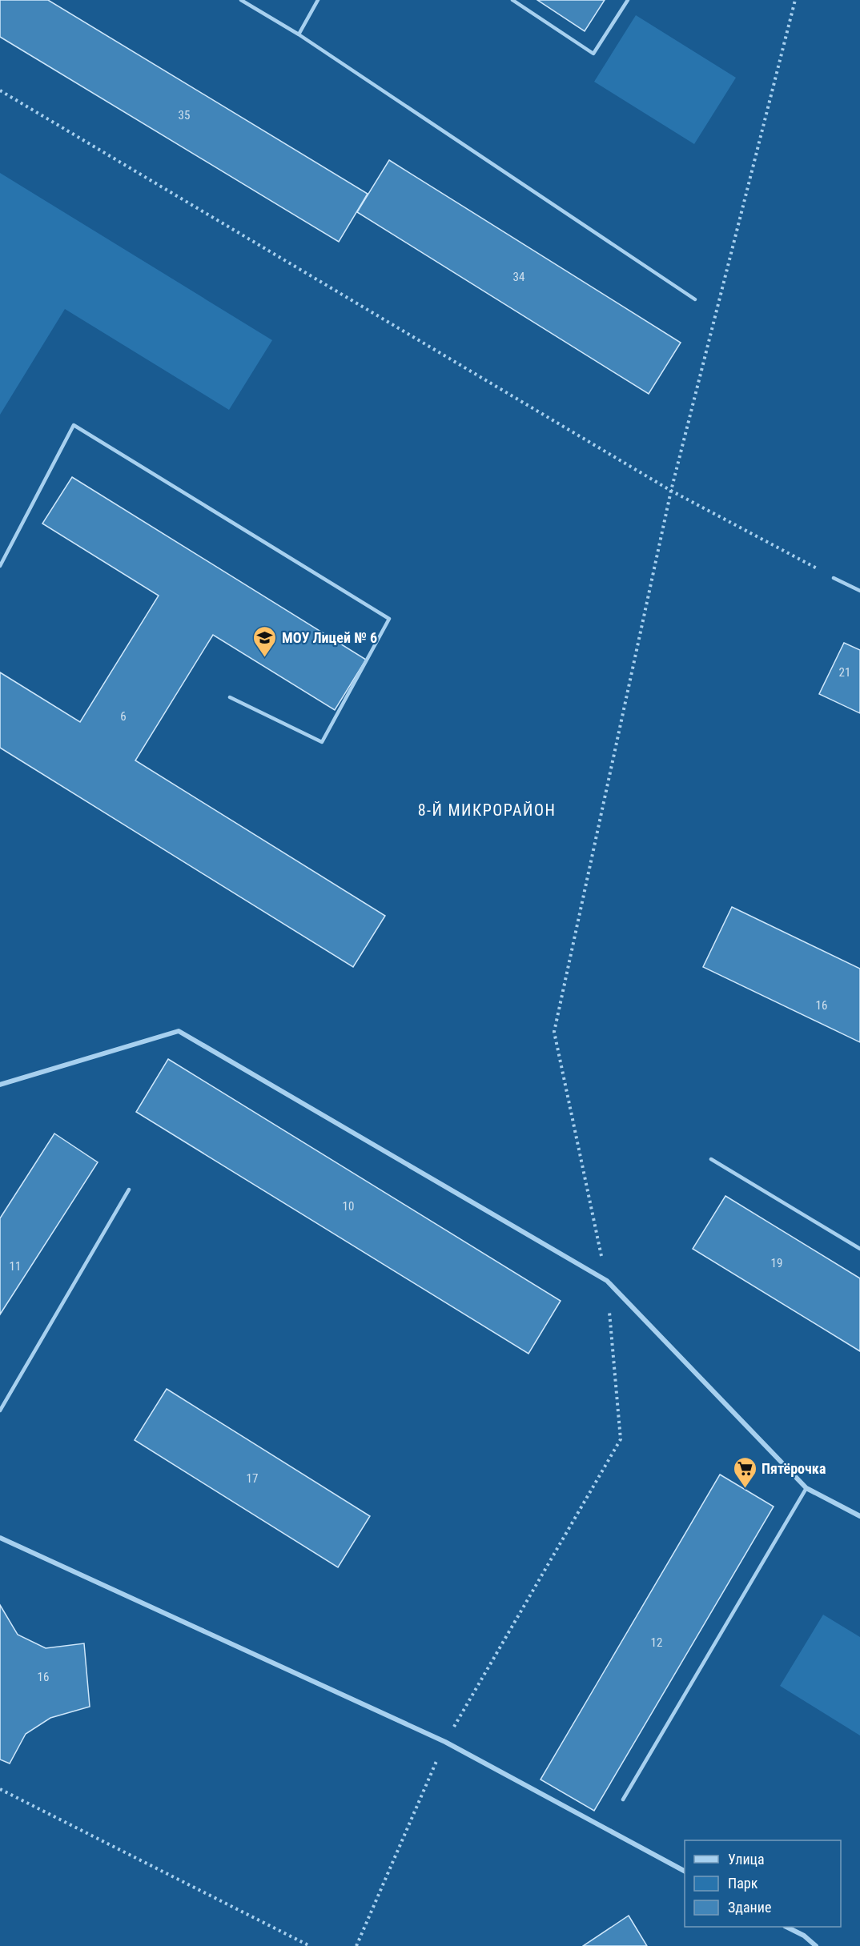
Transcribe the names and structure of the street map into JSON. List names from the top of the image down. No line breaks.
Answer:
{"districts":["8-Й МИКРОРАЙОН"],"places":{"school or university":["МОУ Лицей № 6"],"supermarket":["Пятёрочка"]},"house_numbers":["35","34","21","6","16","10","19","11","17","12","16"],"legend":["Улица","Парк","Здание"]}
